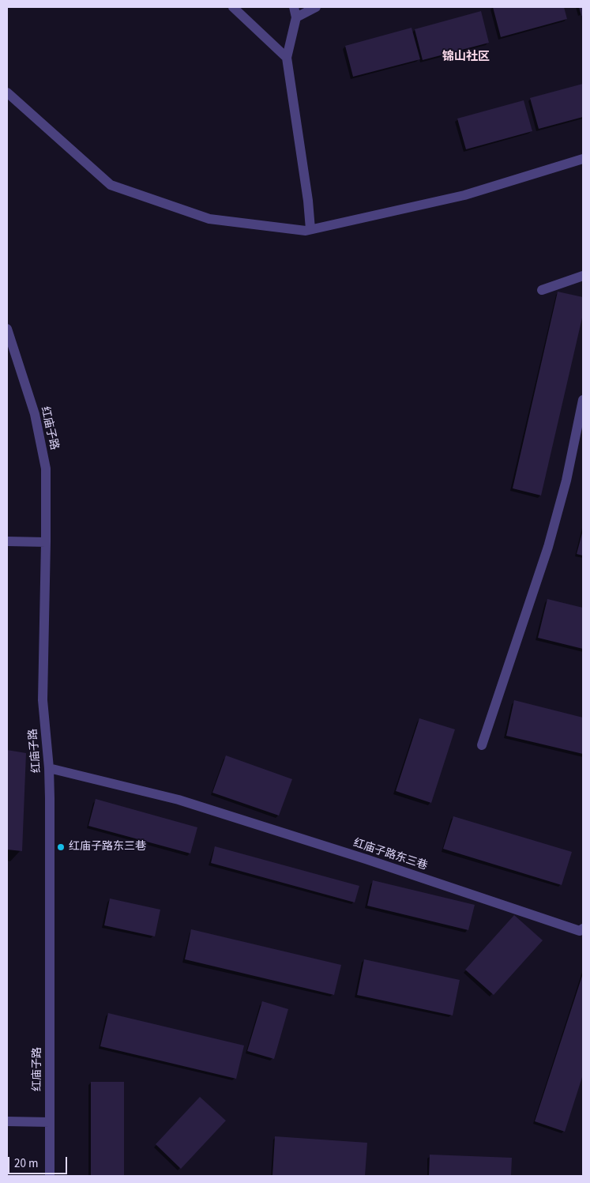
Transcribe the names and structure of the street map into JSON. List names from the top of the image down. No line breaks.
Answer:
{"streets":{"street":["红庙子路","红庙子路东三巷"]},"crossings":[["红庙子路","红庙子路东三巷"]],"districts":["锦山社区"],"places":["红庙子路东三巷"],"scale_bar":"20 m"}
